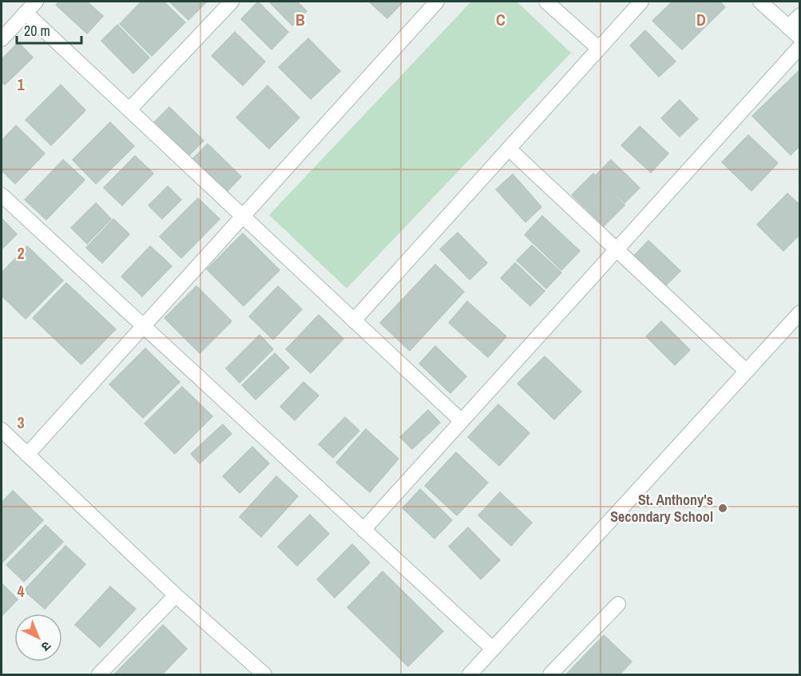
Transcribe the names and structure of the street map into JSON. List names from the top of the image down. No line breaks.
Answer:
{"places":["St. Anthony's Secondary School"],"scale_bar":"20 m","north":"bottom right","grid":{"columns":["B","C","D"],"rows":["1","2","3","4"]}}
